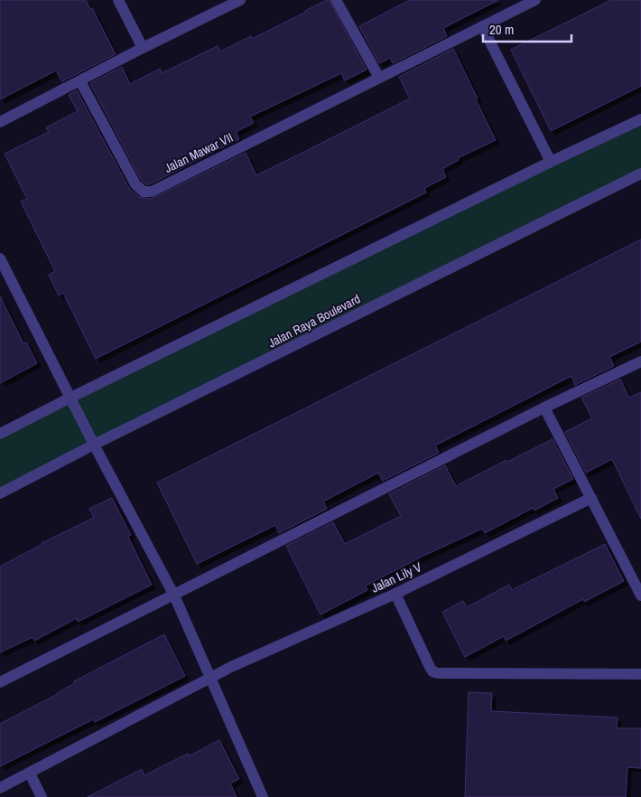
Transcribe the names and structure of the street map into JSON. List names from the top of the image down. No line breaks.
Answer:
{"streets":{"street":["Jalan Mawar VII","Jalan Raya Boulevard","Jalan Lily V"]},"scale_bar":"20 m"}
